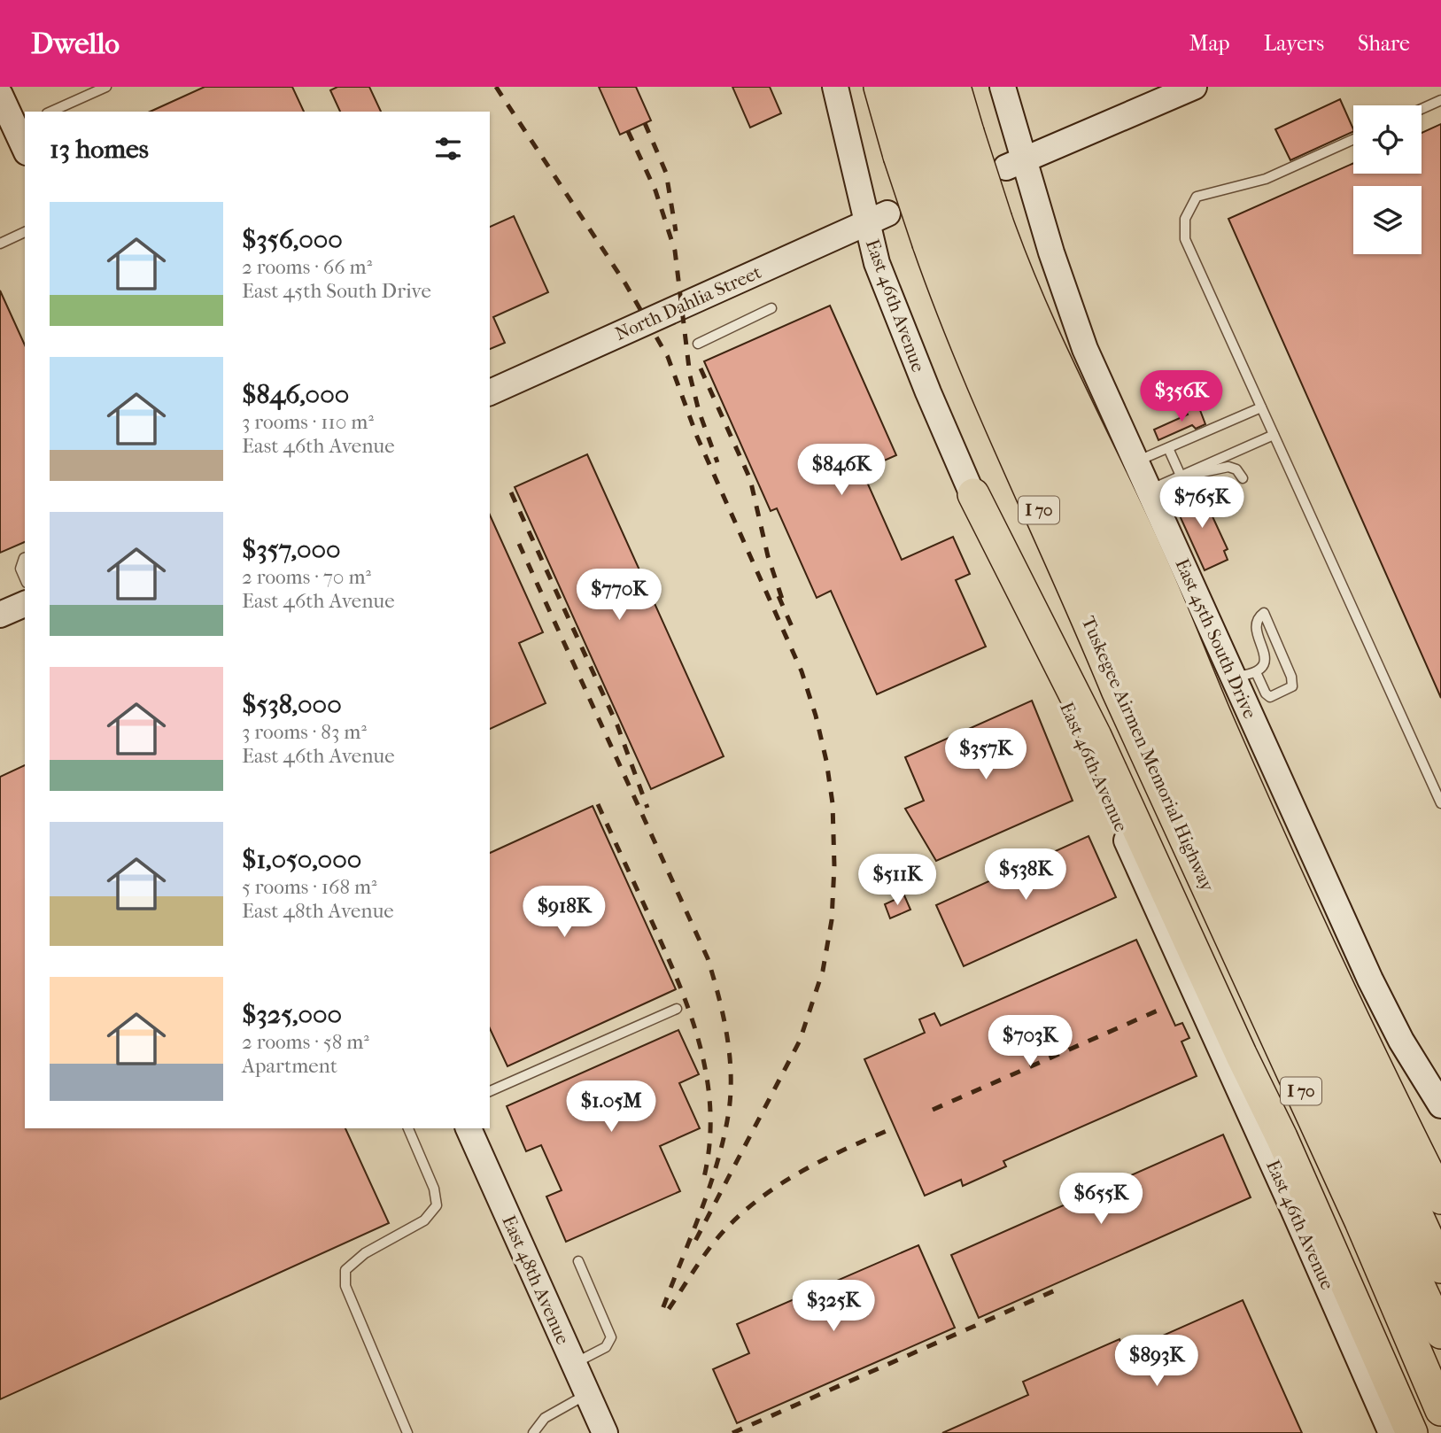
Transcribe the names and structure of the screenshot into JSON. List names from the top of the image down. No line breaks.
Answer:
{"streets":{"highway":["I 70","Tuskegee Airmen Memorial Highway"],"main road":["North Dahlia Street","East 46th Avenue","East 45th South Drive","East 48th Avenue"]},"crossings":[["North Dahlia Street","East 46th Avenue"]],"page":{"header":"Dwello","nav":["Map","Layers","Share"],"heading":"13 homes","list":[{"name":"$356,000","note":"2 rooms · 66 m² · East 45th South Drive"},{"name":"$846,000","note":"3 rooms · 110 m² · East 46th Avenue"},{"name":"$357,000","note":"2 rooms · 70 m² · East 46th Avenue"},{"name":"$538,000","note":"3 rooms · 83 m² · East 46th Avenue"},{"name":"$1,050,000","note":"5 rooms · 168 m² · East 48th Avenue"},{"name":"$325,000","note":"2 rooms · 58 m² · Apartment"}],"price":["$356K","$846K","$765K","$770K","$357K","$538K","$511K","$918K","$703K","$1.05M","$655K","$325K","$893K"]}}
